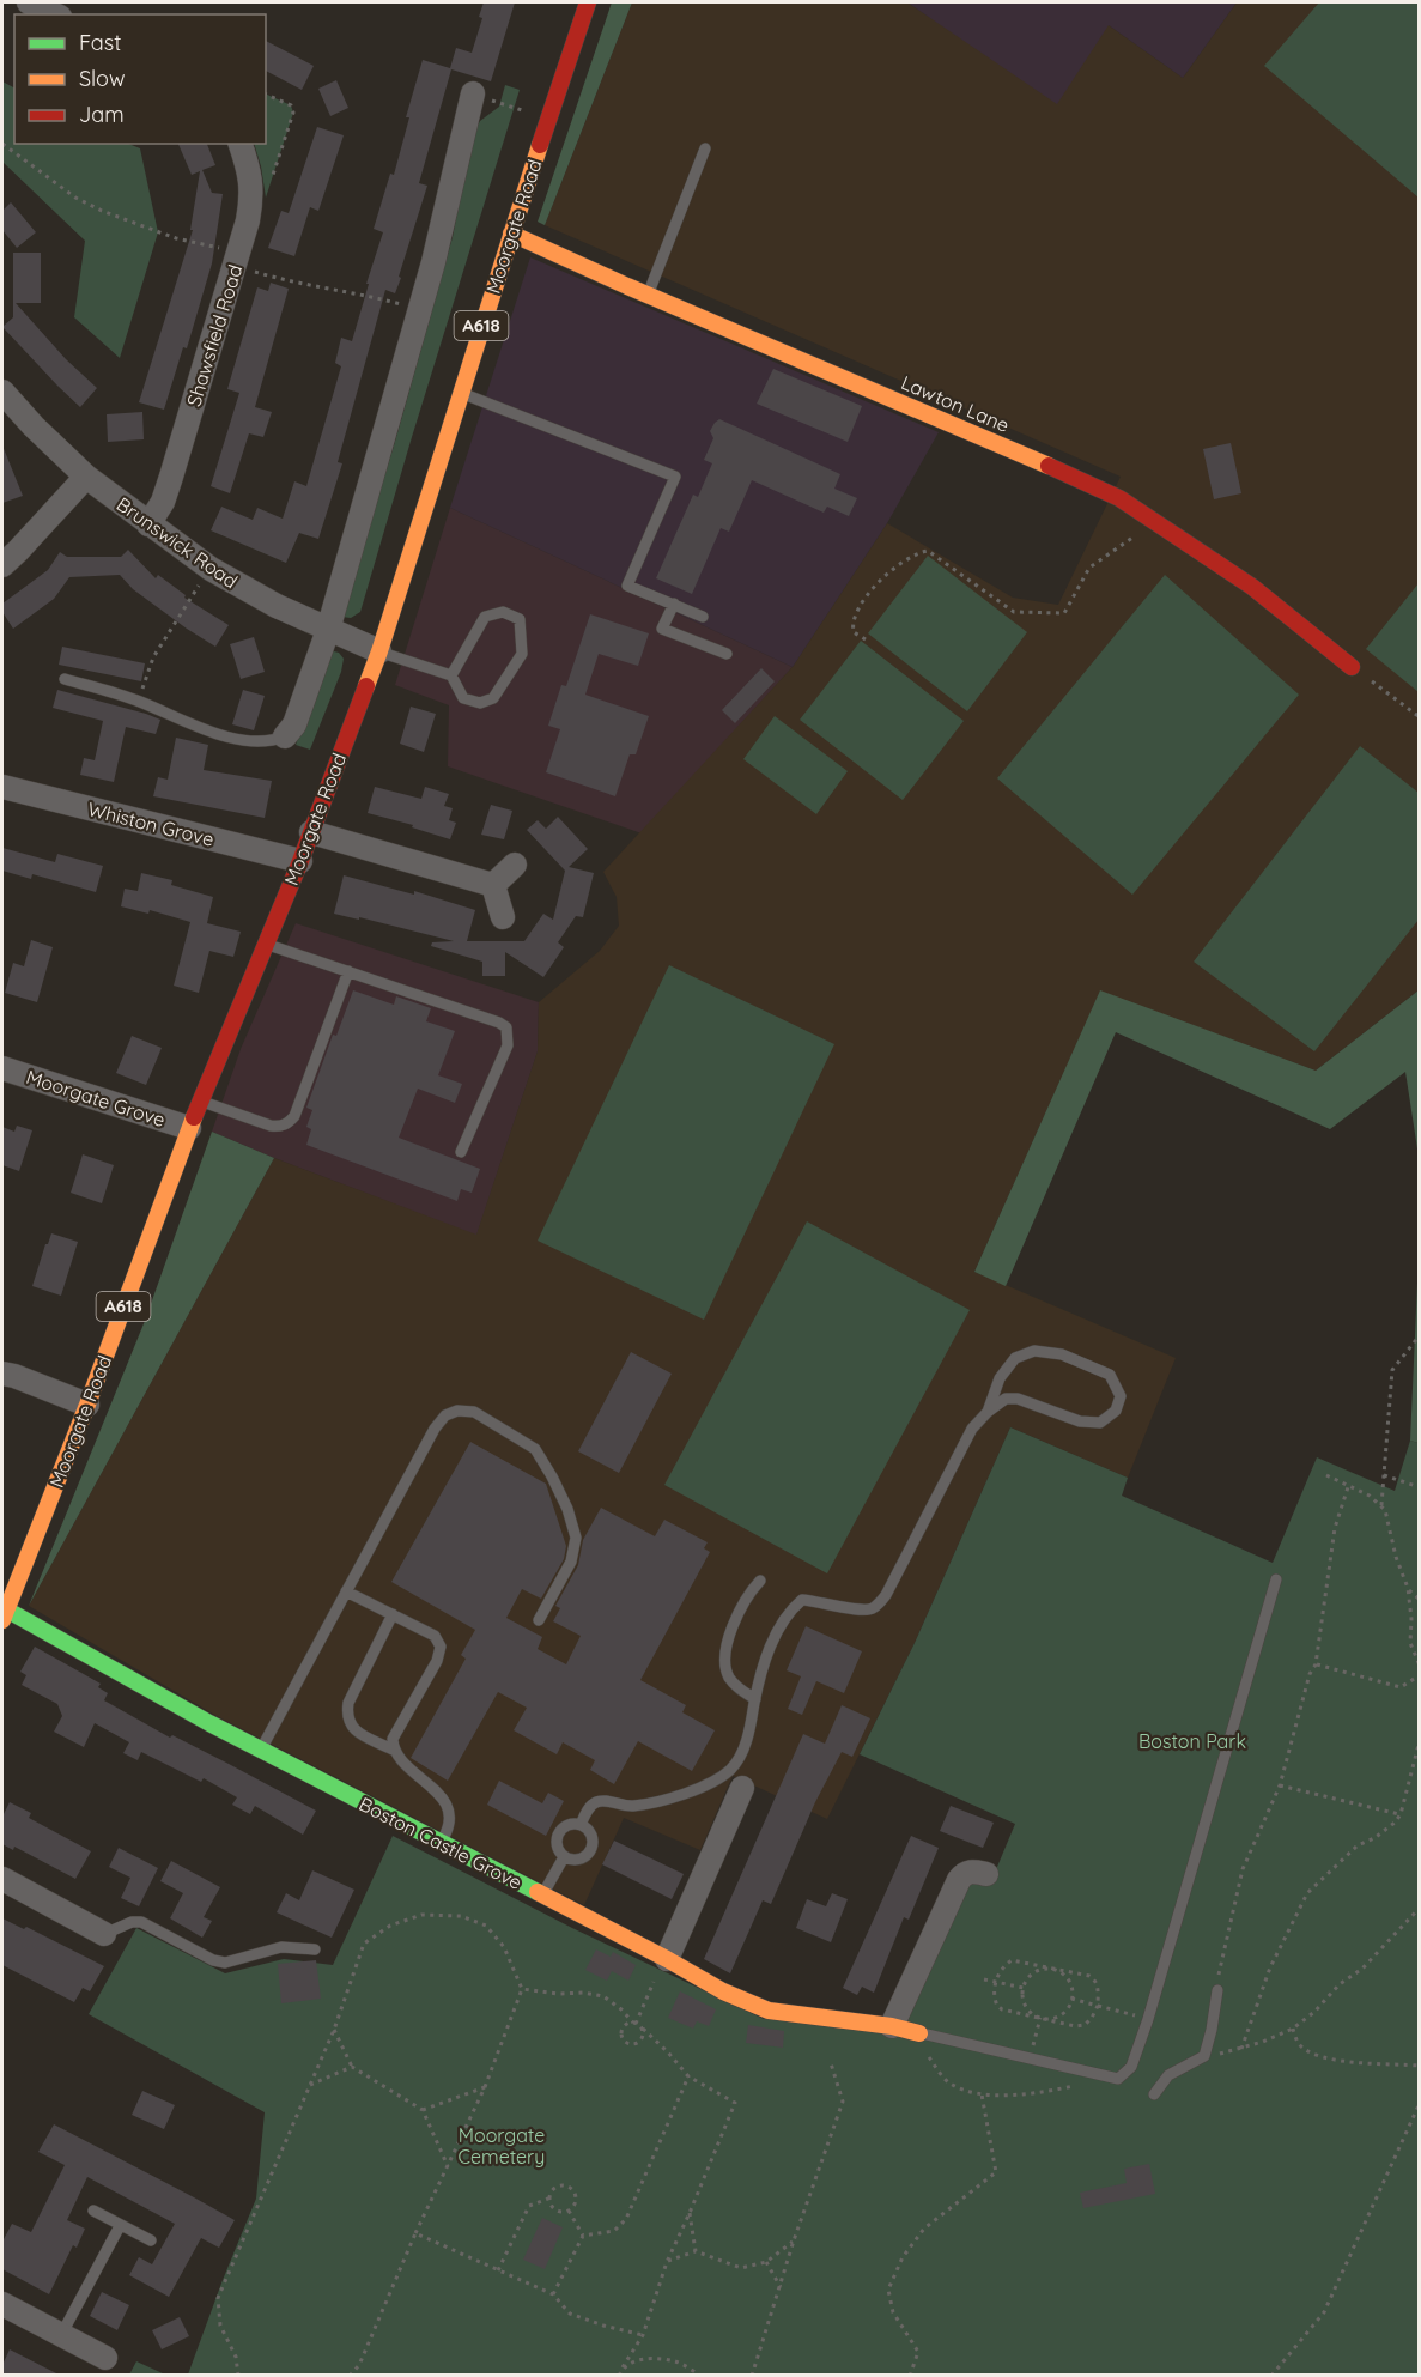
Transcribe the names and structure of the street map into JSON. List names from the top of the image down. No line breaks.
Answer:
{"streets":{"street":["Moorgate Road","A618","Shawsfield Road","Lawton Lane","Brunswick Road","Whiston Grove","Moorgate Grove","Boston Castle Grove"]},"crossings":[["Moorgate Road","Lawton Lane"],["Moorgate Road","Brunswick Road"],["Moorgate Road","Whiston Grove"],["Moorgate Road","Moorgate Grove"],["Moorgate Road","Boston Castle Grove"],["Shawsfield Road","Brunswick Road"]],"parks":["Boston Park","Moorgate Cemetery"],"legend":["Fast","Slow","Jam"]}
